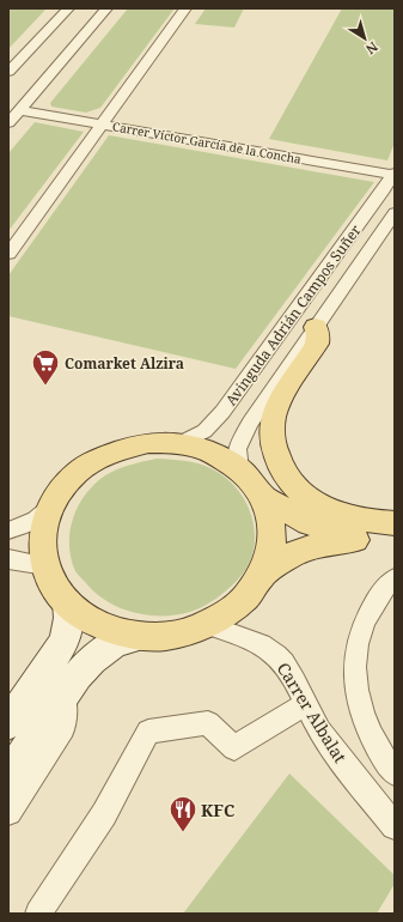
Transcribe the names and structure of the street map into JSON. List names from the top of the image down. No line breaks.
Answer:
{"streets":{"street":["Carrer Víctor García de la Concha","Avinguda Adrián Campos Suñer","Carrer Albalat"]},"crossings":[["Carrer Víctor García de la Concha","Avinguda Adrián Campos Suñer"]],"places":{"supermarket":["Comarket Alzira"],"restaurant":["KFC"]},"north":"bottom right"}
